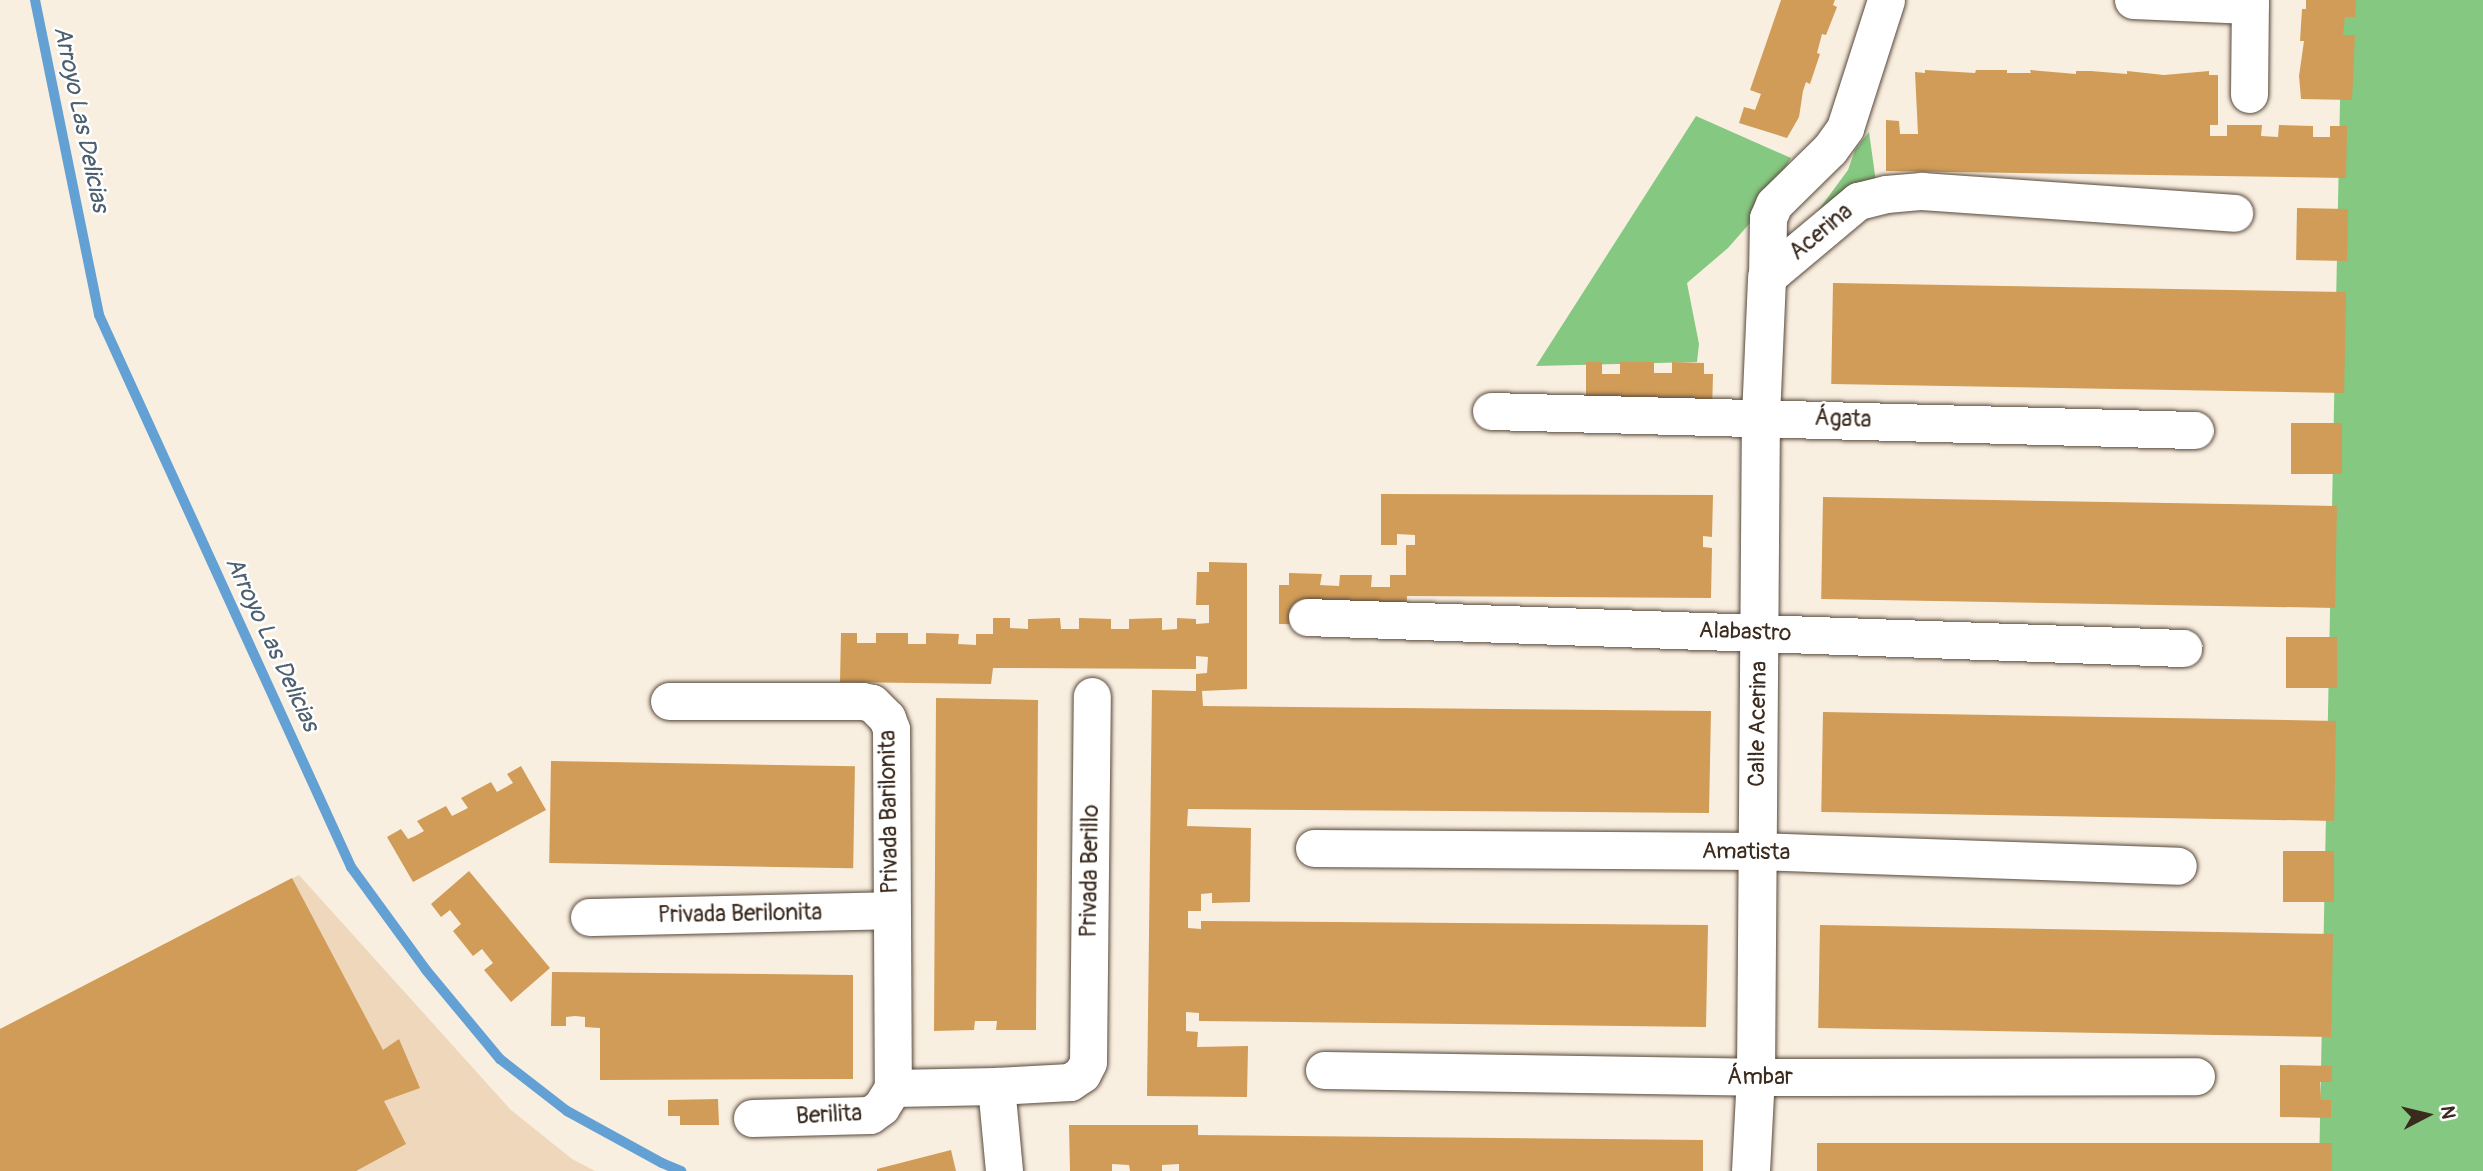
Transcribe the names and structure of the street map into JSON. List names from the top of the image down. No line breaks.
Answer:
{"streets":{"street":["Acerina","Ágata","Alabastro","Calle Acerina","Privada Barilonita","Amatista","Privada Berillo","Privada Berilonita","Ámbar","Berilita"]},"crossings":[["Acerina","Calle Acerina"],["Ágata","Calle Acerina"],["Alabastro","Calle Acerina"],["Calle Acerina","Amatista"],["Calle Acerina","Ámbar"],["Privada Barilonita","Privada Berillo"],["Privada Barilonita","Privada Berilonita"],["Privada Barilonita","Berilita"],["Privada Berillo","Berilita"]],"water":["Arroyo Las Delicias"],"north":"right"}
